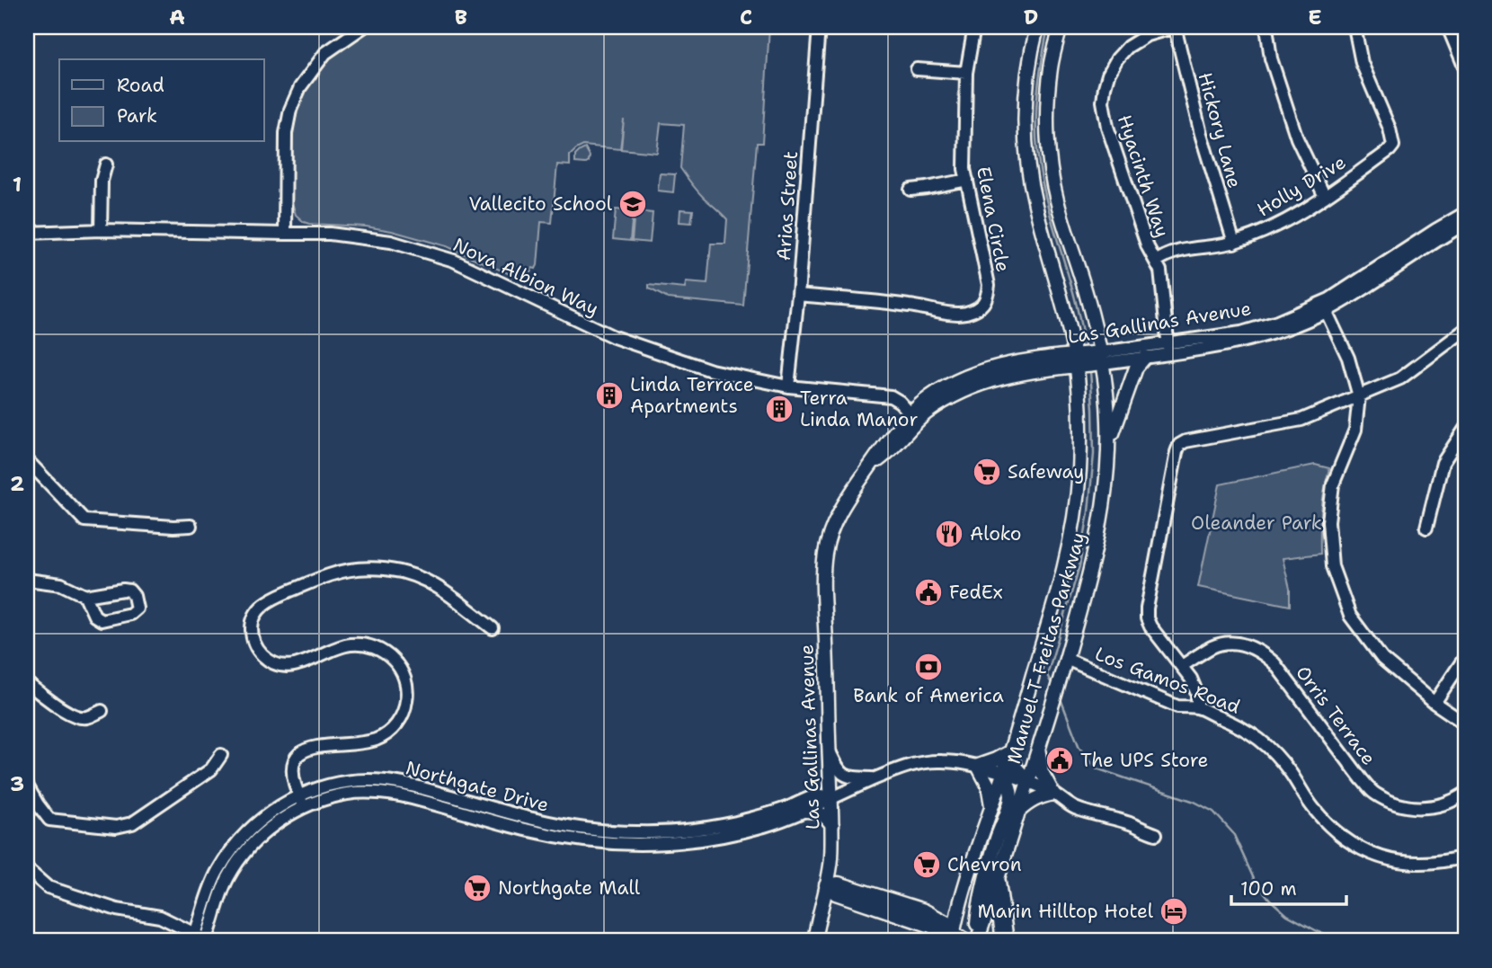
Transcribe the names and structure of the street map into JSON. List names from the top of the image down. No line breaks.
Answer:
{"streets":{"main road":["Las Gallinas Avenue","Manuel T Freitas Parkway"],"street":["Hickory Lane","Hyacinth Way","Holly Drive","Arias Street","Elena Circle","Nova Albion Way","Los Gamos Road","Orris Terrace","Northgate Drive"]},"crossings":[["Hickory Lane","Hyacinth Way"],["Hickory Lane","Holly Drive"],["Hyacinth Way","Holly Drive"],["Arias Street","Elena Circle"],["Arias Street","Nova Albion Way"],["Nova Albion Way","Las Gallinas Avenue"],["Las Gallinas Avenue","Manuel T Freitas Parkway"],["Las Gallinas Avenue","Northgate Drive"],["Manuel T Freitas Parkway","Los Gamos Road"],["Manuel T Freitas Parkway","Northgate Drive"]],"parks":["Oleander Park"],"places":{"school or university":["Vallecito School"],"building":["Linda Terrace Apartments","Terra Linda Manor"],"supermarket":["Safeway","Chevron","Northgate Mall"],"restaurant":["Aloko"],"public building":["FedEx","The UPS Store"],"bank":["Bank of America"],"hotel":["Marin Hilltop Hotel"]},"legend":["Road","Park"],"scale_bar":"100 m","grid":{"columns":["A","B","C","D","E"],"rows":["1","2","3"]}}
